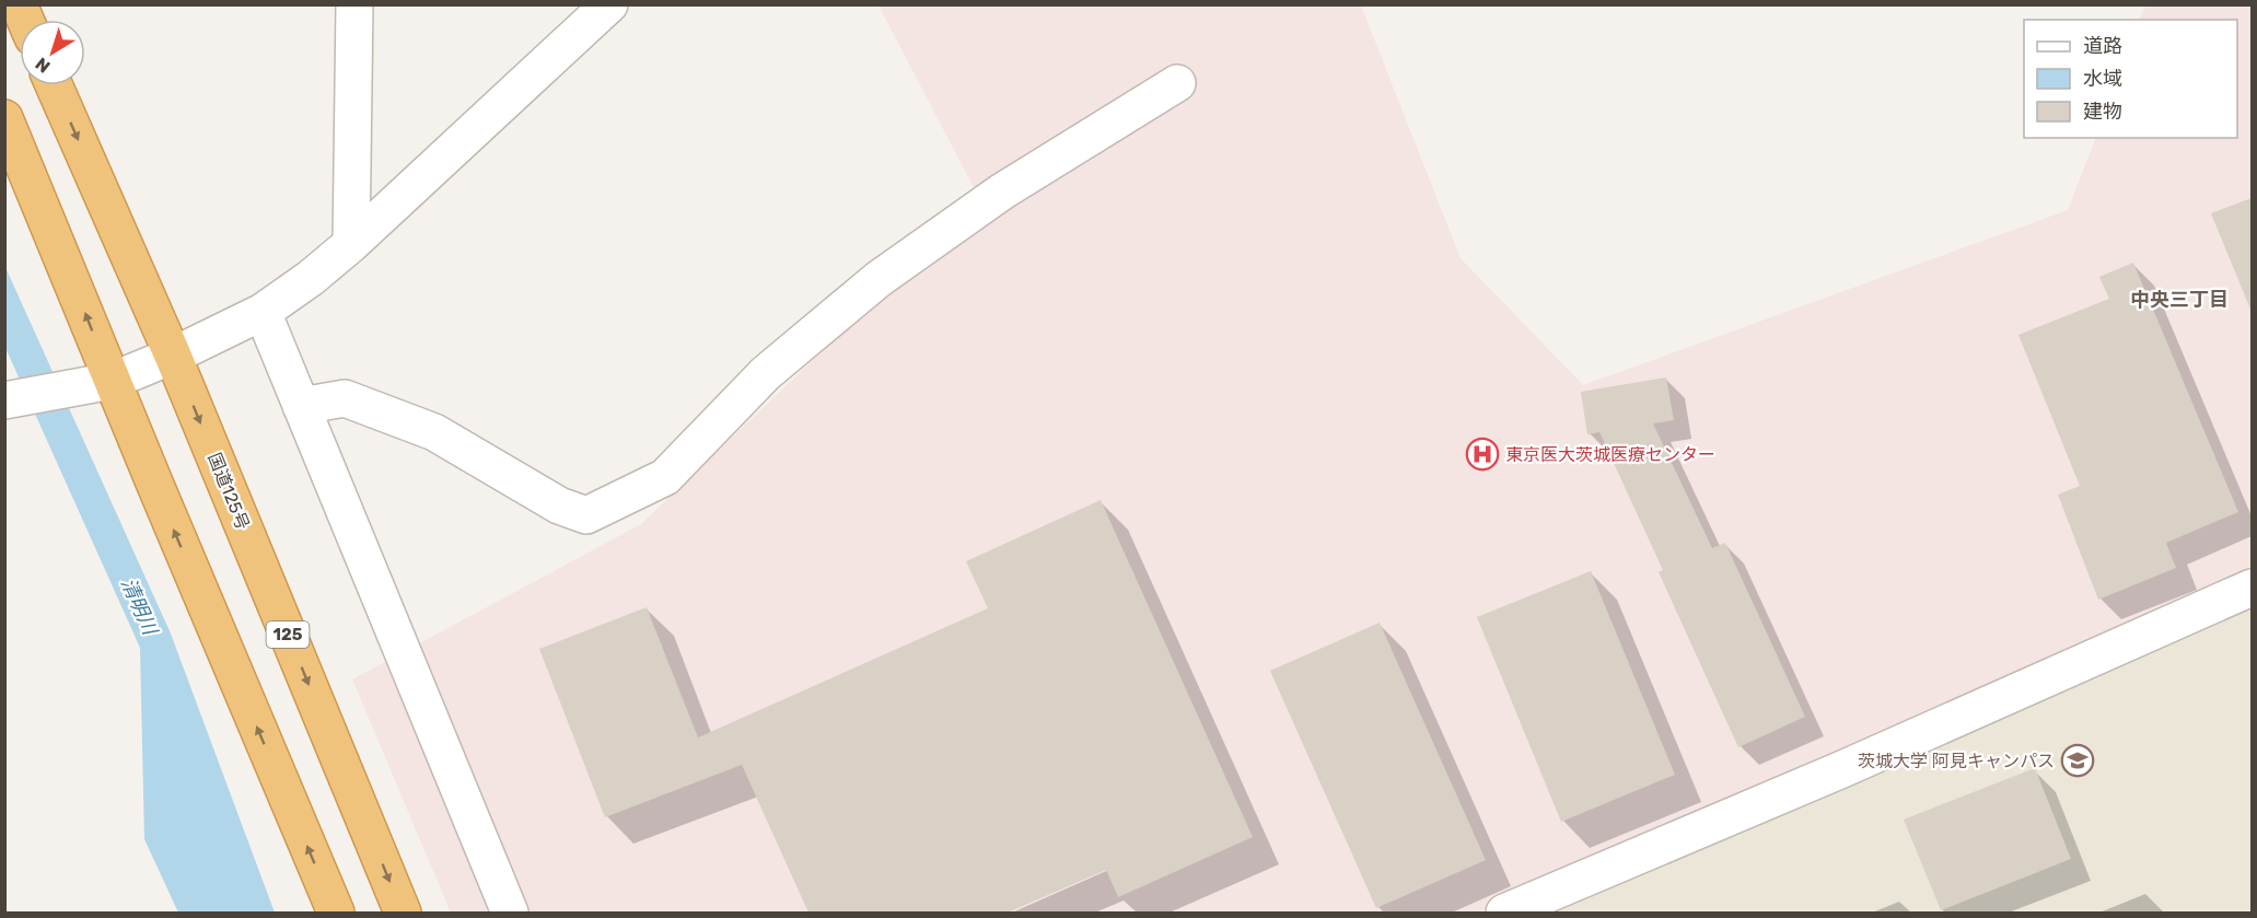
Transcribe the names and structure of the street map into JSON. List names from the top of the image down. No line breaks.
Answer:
{"streets":{"highway":["国道125号","125"]},"districts":["中央三丁目"],"water":["清明川"],"places":{"hospital":["東京医大茨城医療センター"],"school or university":["茨城大学 阿見キャンパス"]},"legend":["道路","水域","建物"],"north":"bottom left"}
